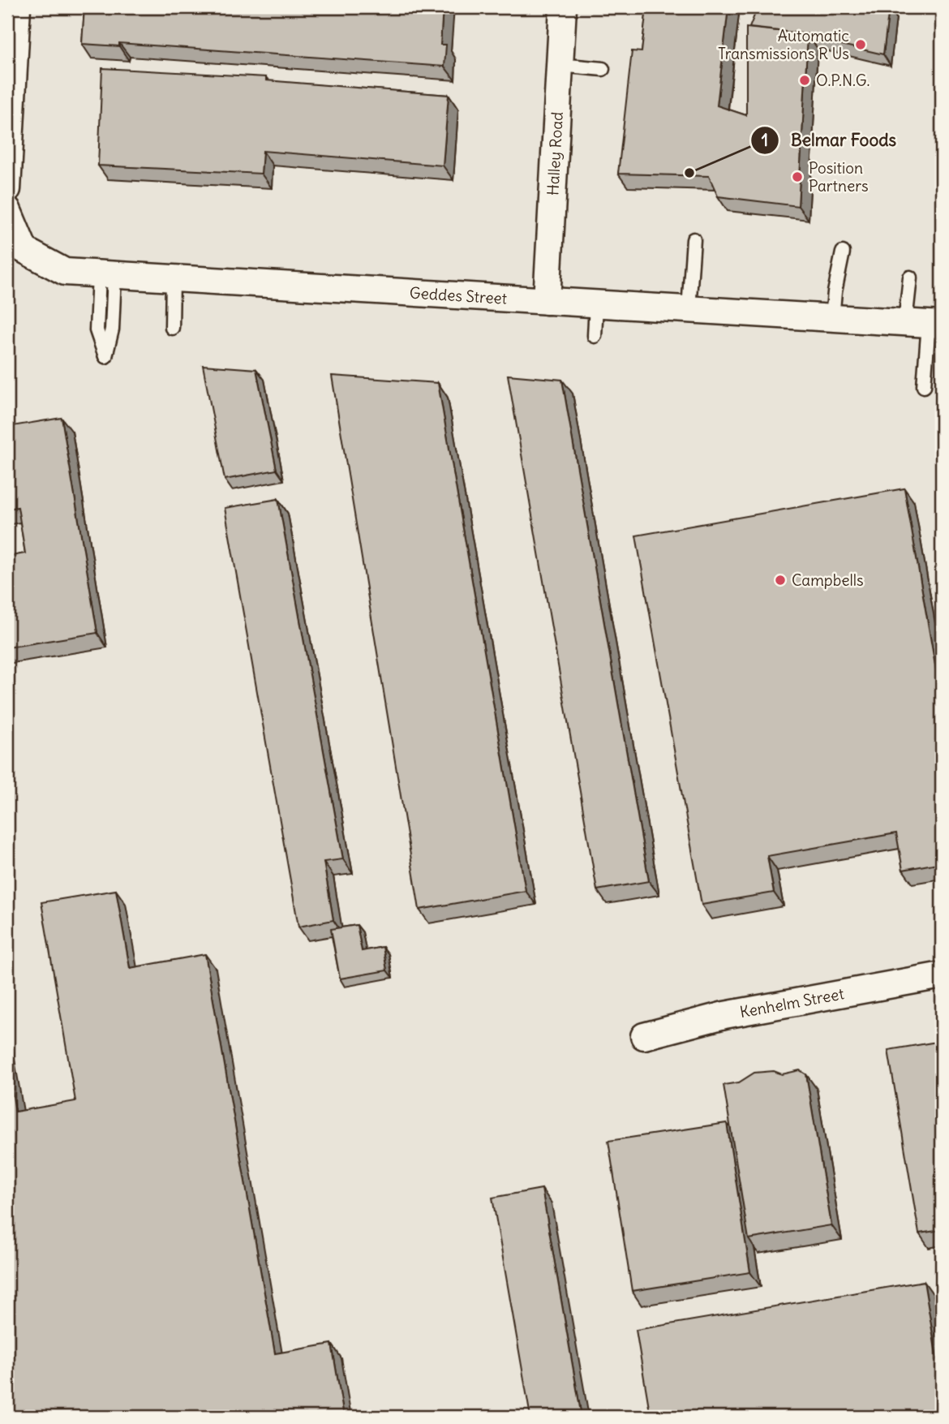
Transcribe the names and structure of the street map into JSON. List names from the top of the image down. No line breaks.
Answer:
{"streets":{"street":["Halley Road","Geddes Street","Kenhelm Street"]},"crossings":[["Halley Road","Geddes Street"]],"places":["Automatic Transmissions R Us","O.P.N.G.","Belmar Foods","Position Partners","Campbells"]}
